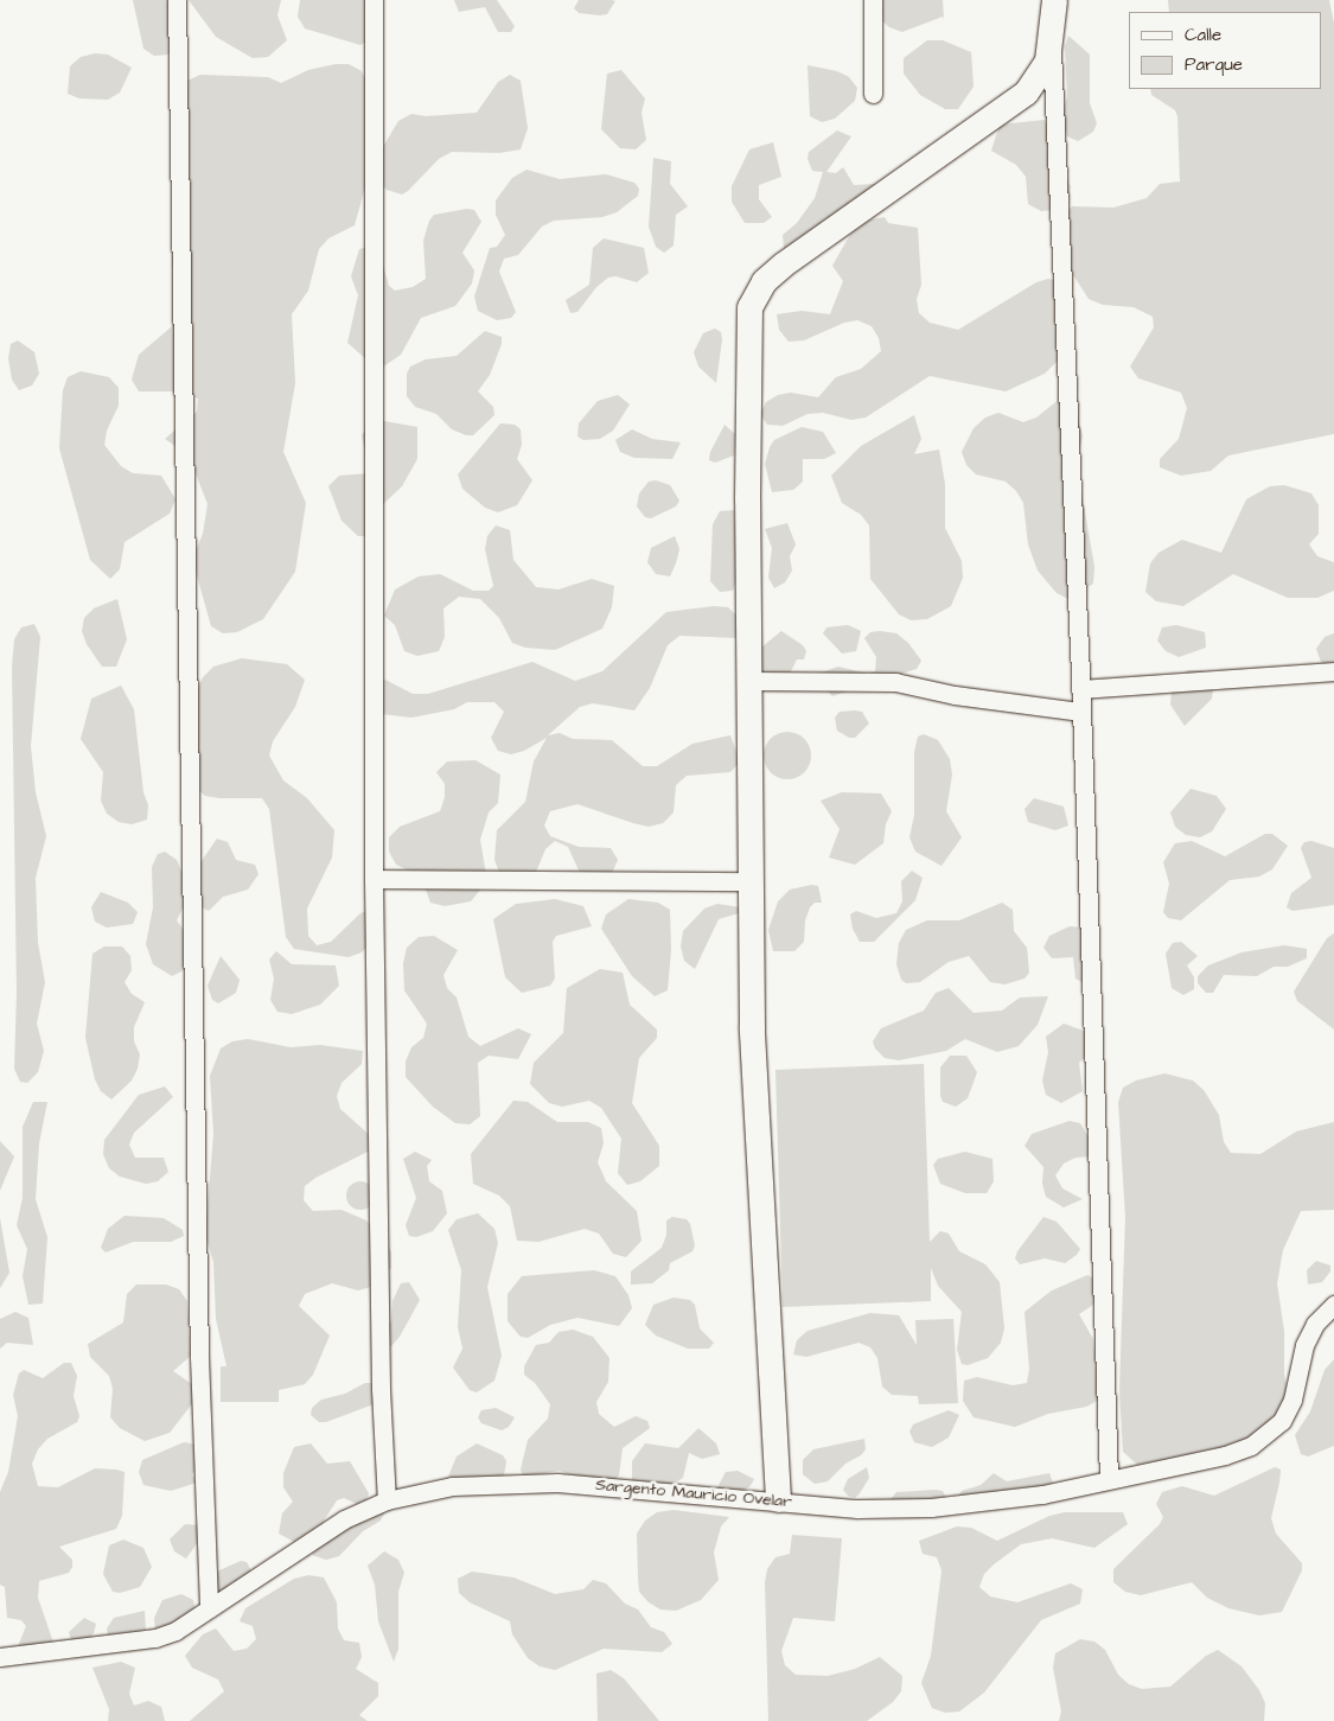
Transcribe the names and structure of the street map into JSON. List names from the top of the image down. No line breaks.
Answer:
{"streets":{"street":["Sargento Mauricio Ovelar"]},"legend":["Calle","Parque"]}
